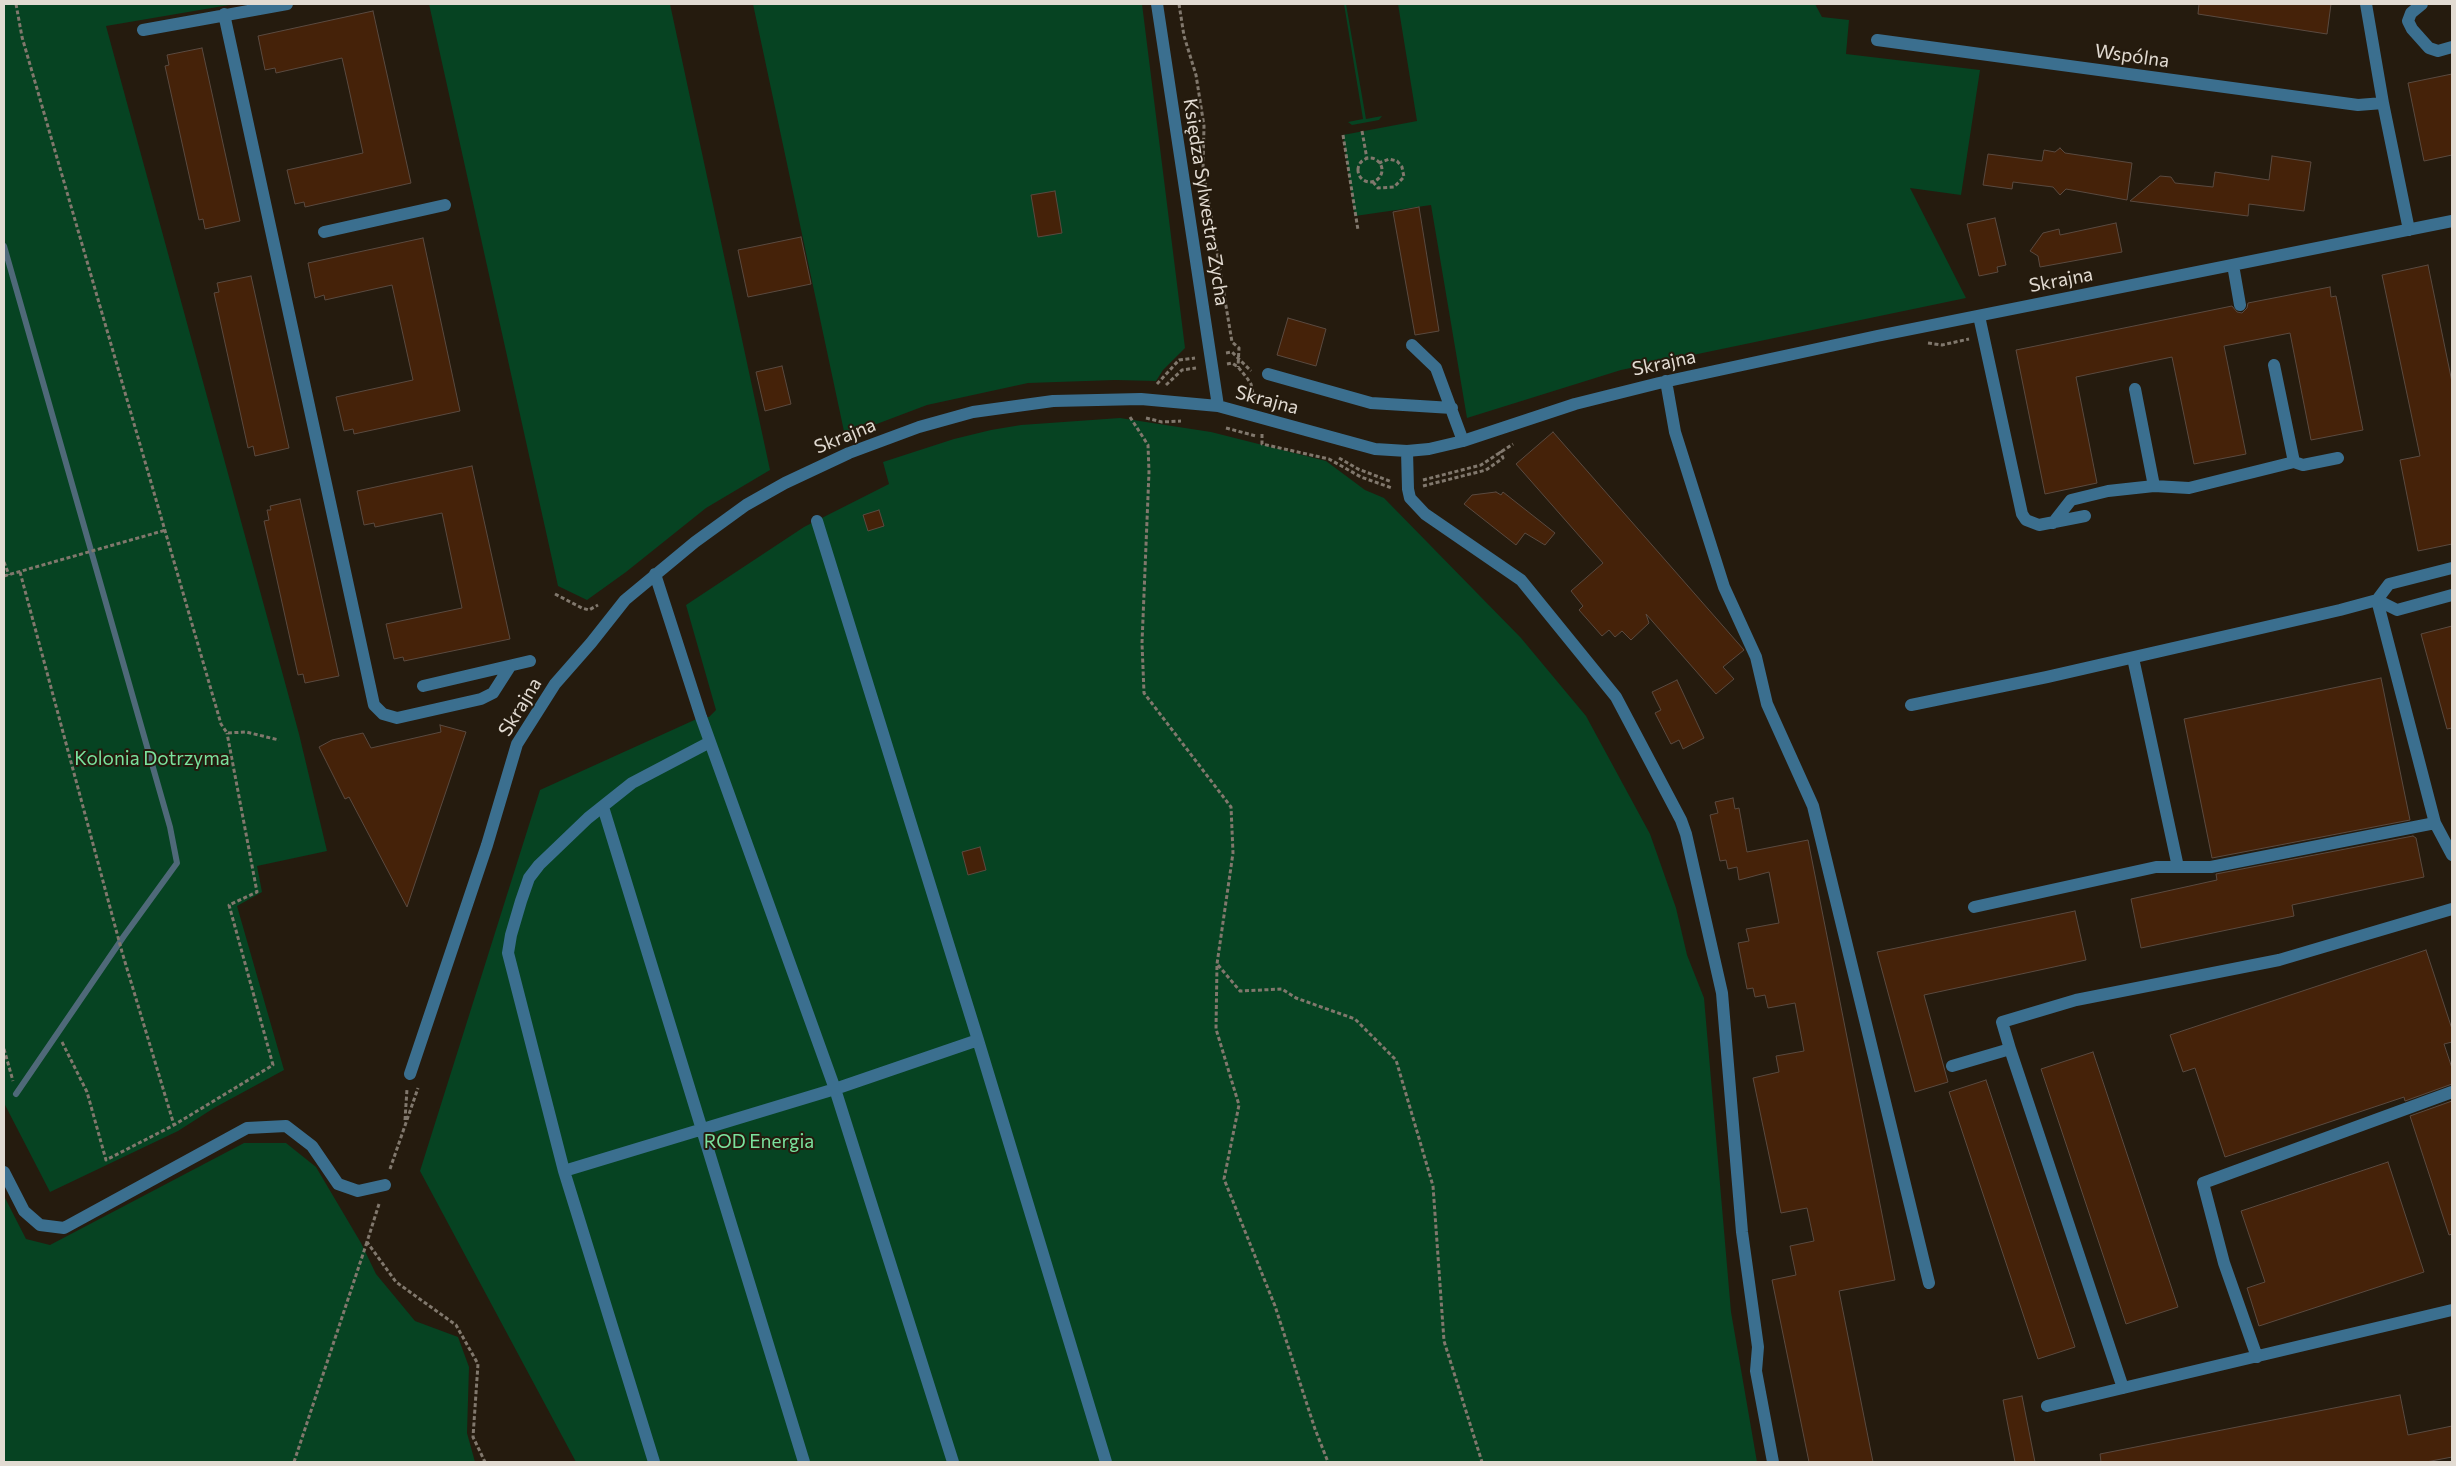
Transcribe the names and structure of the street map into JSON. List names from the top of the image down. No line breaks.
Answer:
{"streets":{"street":["Wspólna","Księdza Sylwestra Zycha","Skrajna"]},"crossings":[["Księdza Sylwestra Zycha","Skrajna"]],"parks":["Kolonia Dotrzyma","ROD Energia"]}
